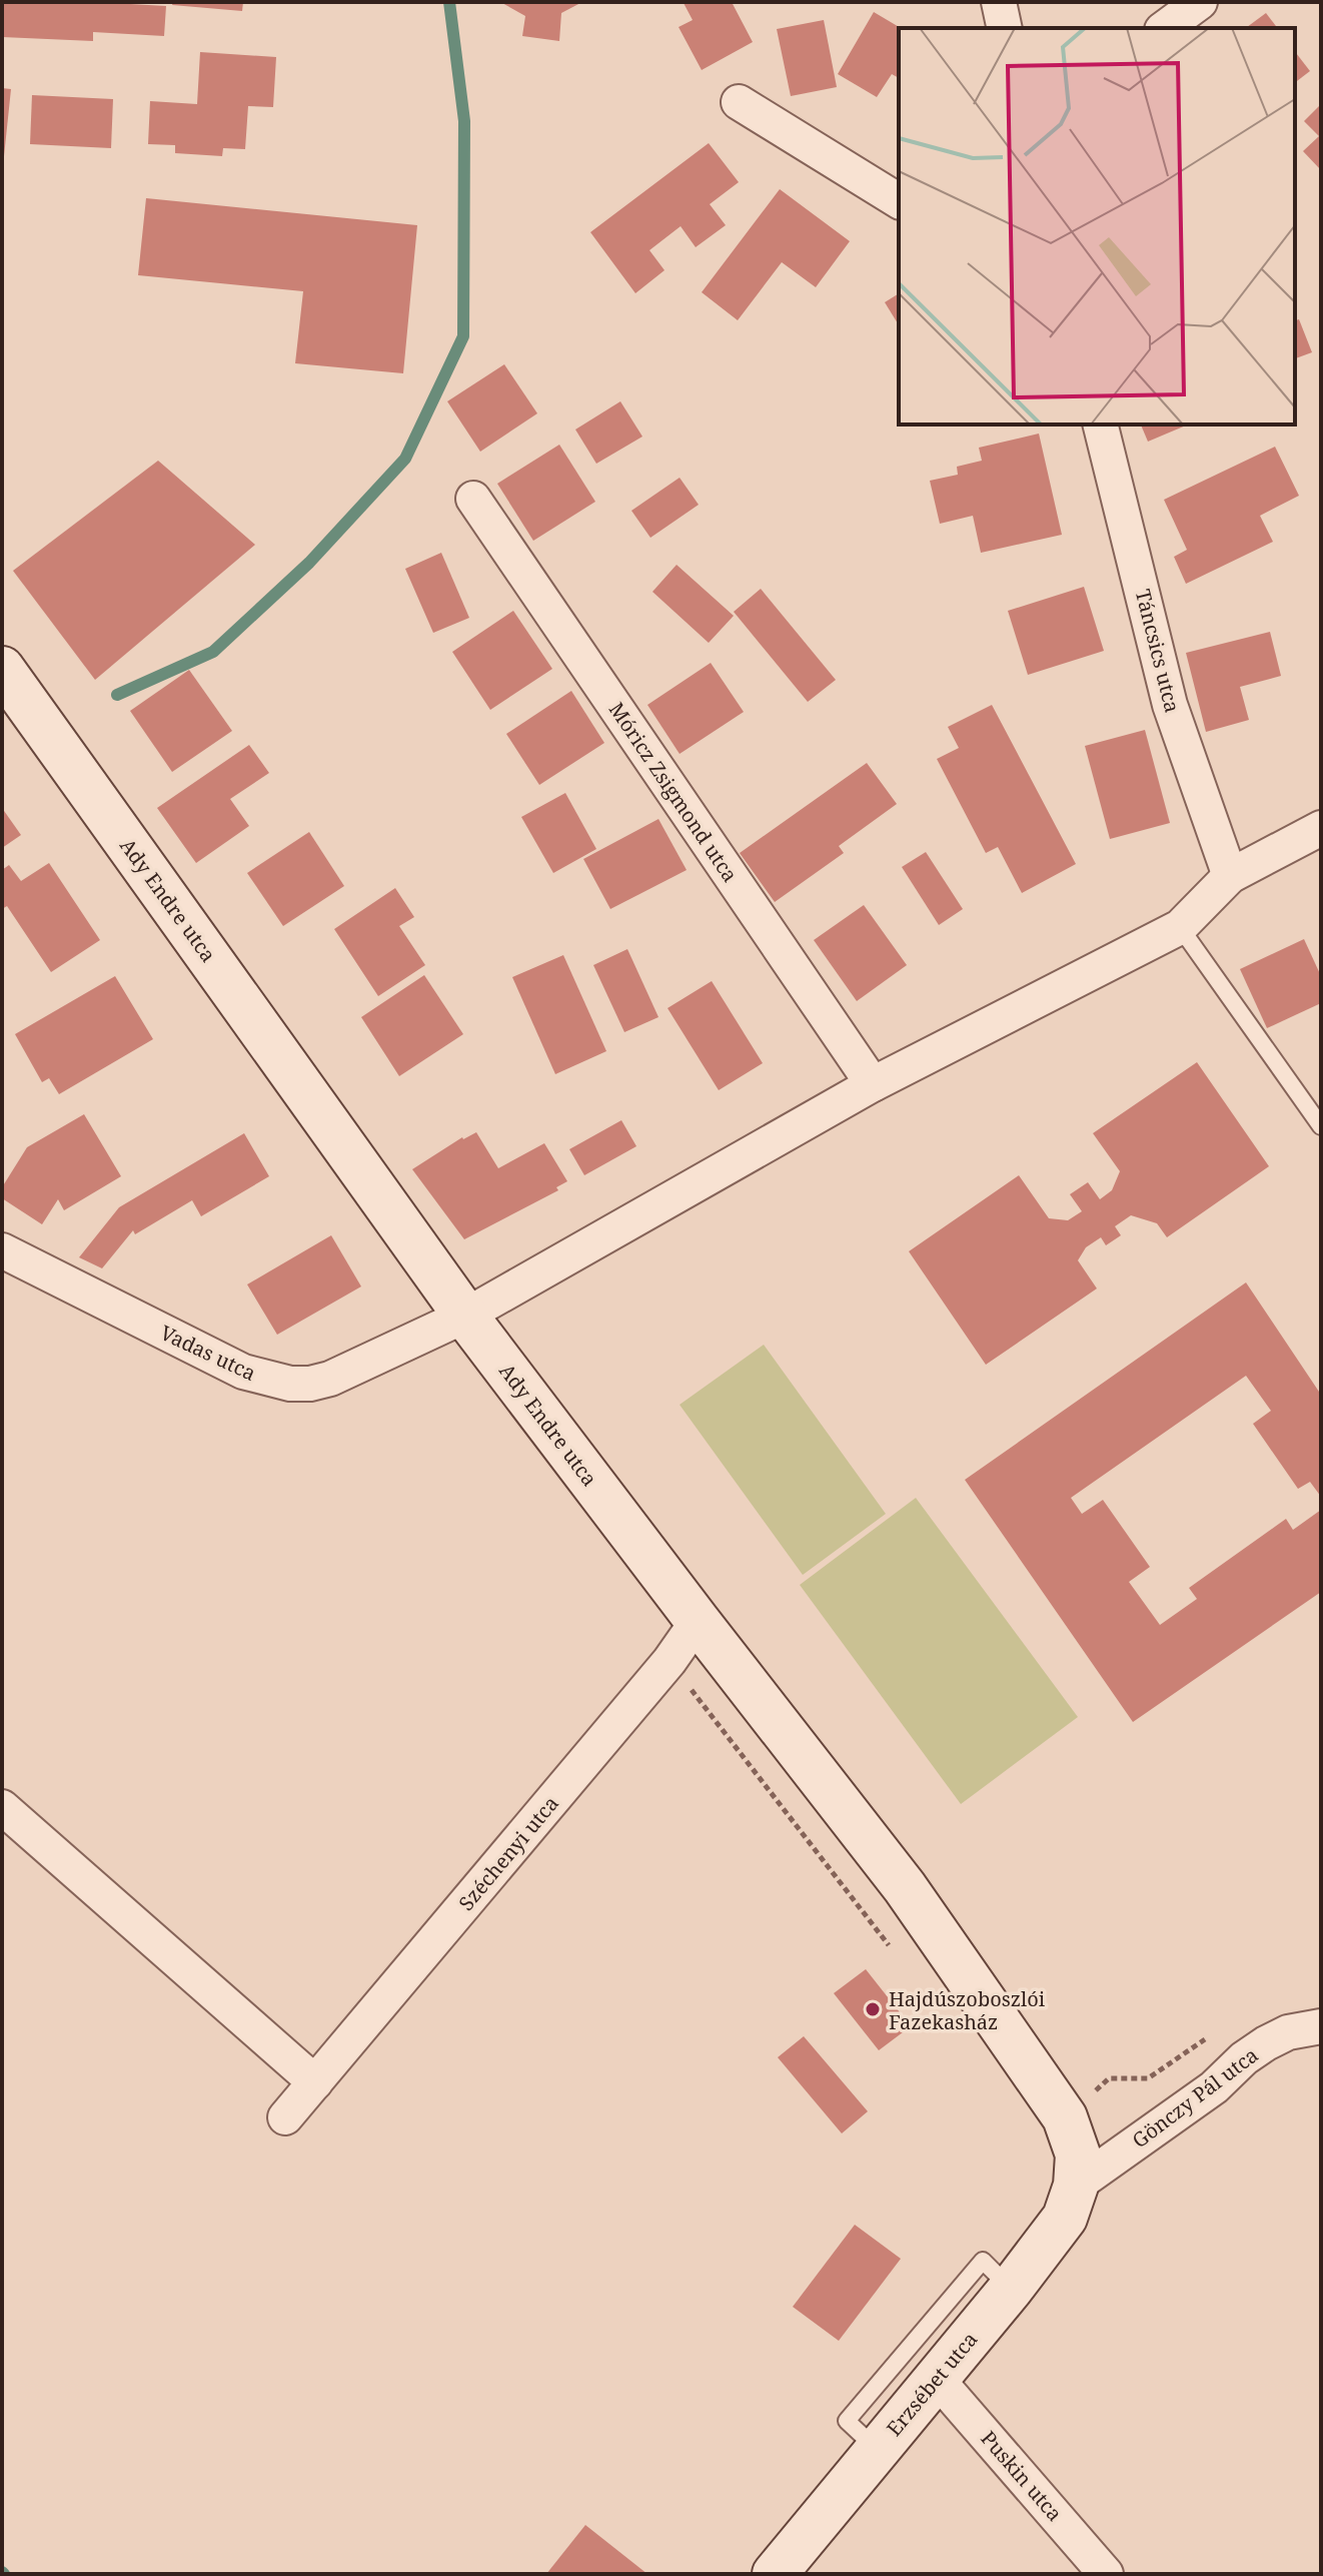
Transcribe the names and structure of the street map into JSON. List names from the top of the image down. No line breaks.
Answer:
{"streets":{"main road":["Ady Endre utca","Erzsébet utca"],"street":["Táncsics utca","Móricz Zsigmond utca","Vadas utca","Széchenyi utca","Gönczy Pál utca","Puskin utca"]},"crossings":[["Ady Endre utca","Vadas utca"],["Ady Endre utca","Széchenyi utca"],["Ady Endre utca","Gönczy Pál utca"],["Ady Endre utca","Erzsébet utca"],["Gönczy Pál utca","Erzsébet utca"],["Erzsébet utca","Puskin utca"]],"places":["Hajdúszoboszlói Fazekasház"]}
